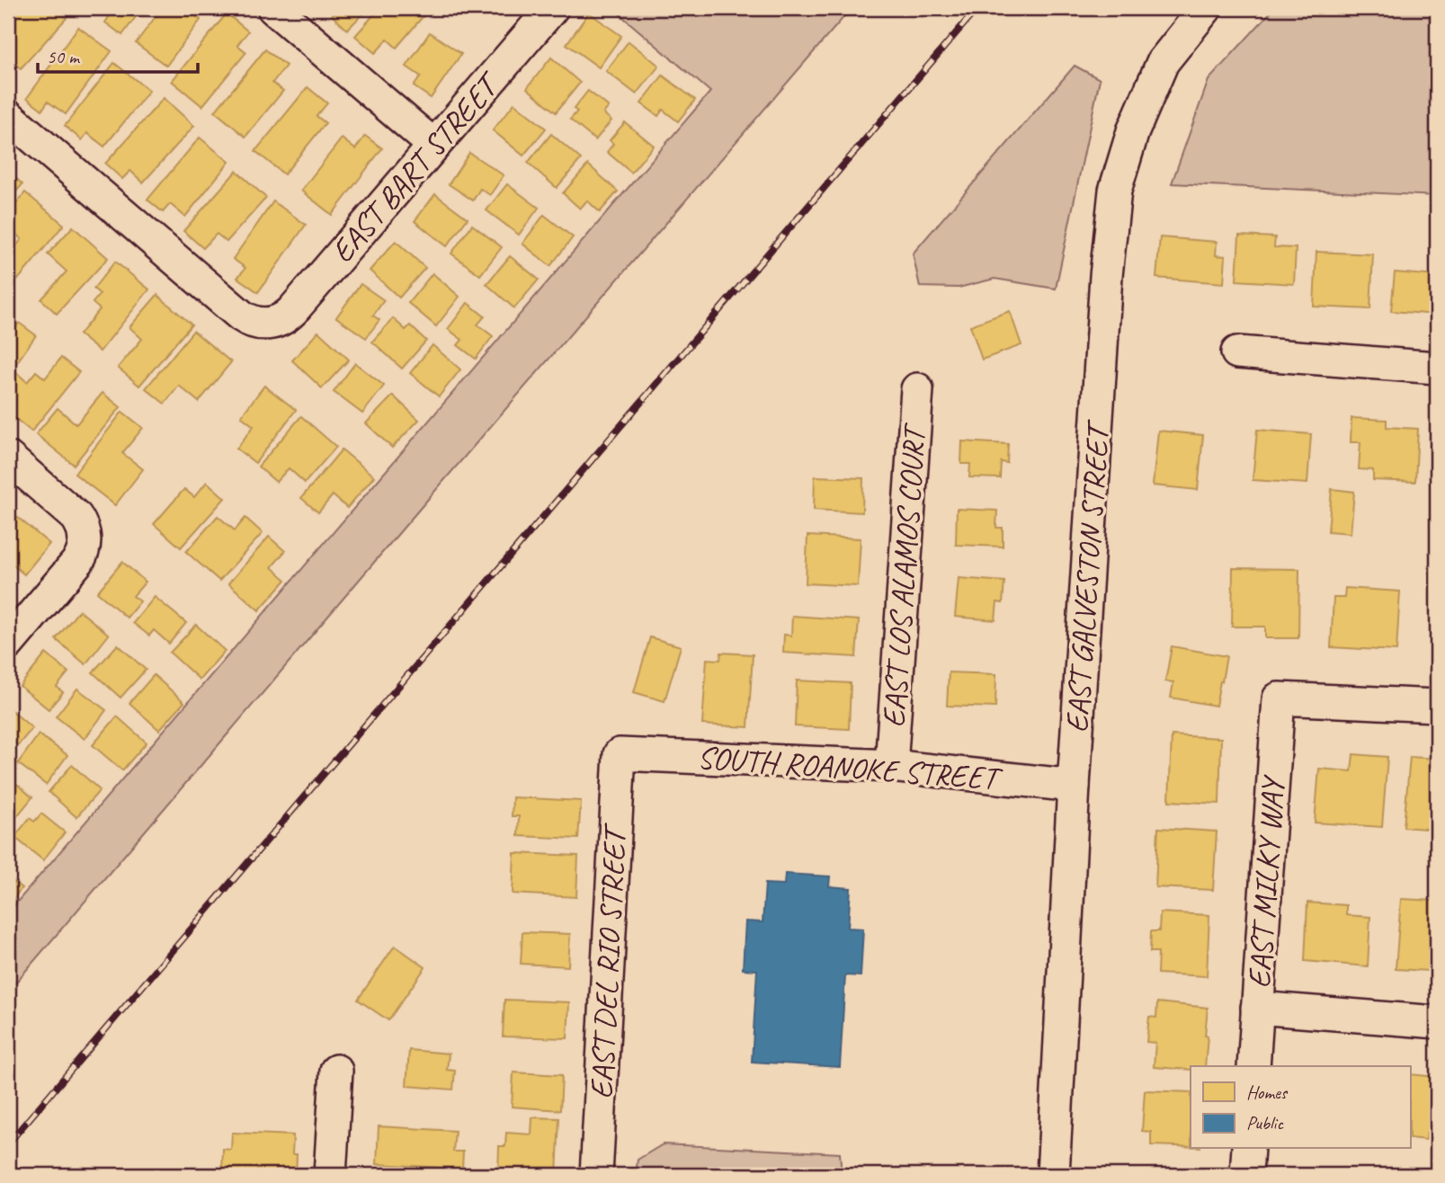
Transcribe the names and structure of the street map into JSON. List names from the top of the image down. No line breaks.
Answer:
{"streets":{"street":["EAST BART STREET","EAST LOS ALAMOS COURT","EAST GALVESTON STREET","SOUTH ROANOKE STREET","EAST MILKY WAY","EAST DEL RIO STREET"]},"crossings":[["EAST LOS ALAMOS COURT","SOUTH ROANOKE STREET"],["EAST GALVESTON STREET","SOUTH ROANOKE STREET"],["SOUTH ROANOKE STREET","EAST DEL RIO STREET"]],"legend":["Homes","Public"],"scale_bar":"50 m"}
